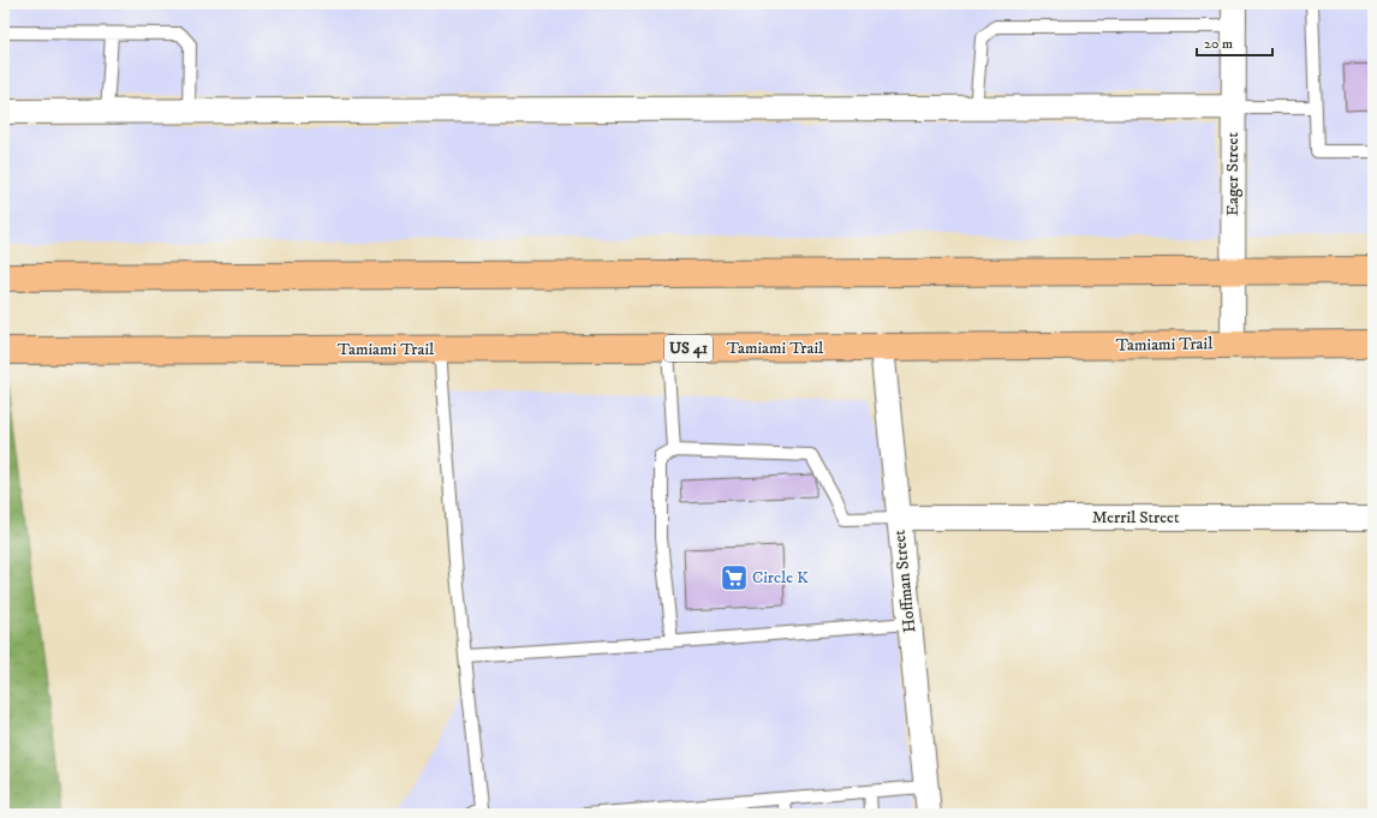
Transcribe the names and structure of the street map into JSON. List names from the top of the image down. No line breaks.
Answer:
{"streets":{"main road":["Tamiami Trail","US 41"],"street":["Eager Street","Merril Street","Hoffman Street"]},"crossings":[["Eager Street","Tamiami Trail"],["Tamiami Trail","Hoffman Street"],["Merril Street","Hoffman Street"]],"places":{"supermarket":["Circle K"]},"scale_bar":"20 m"}
